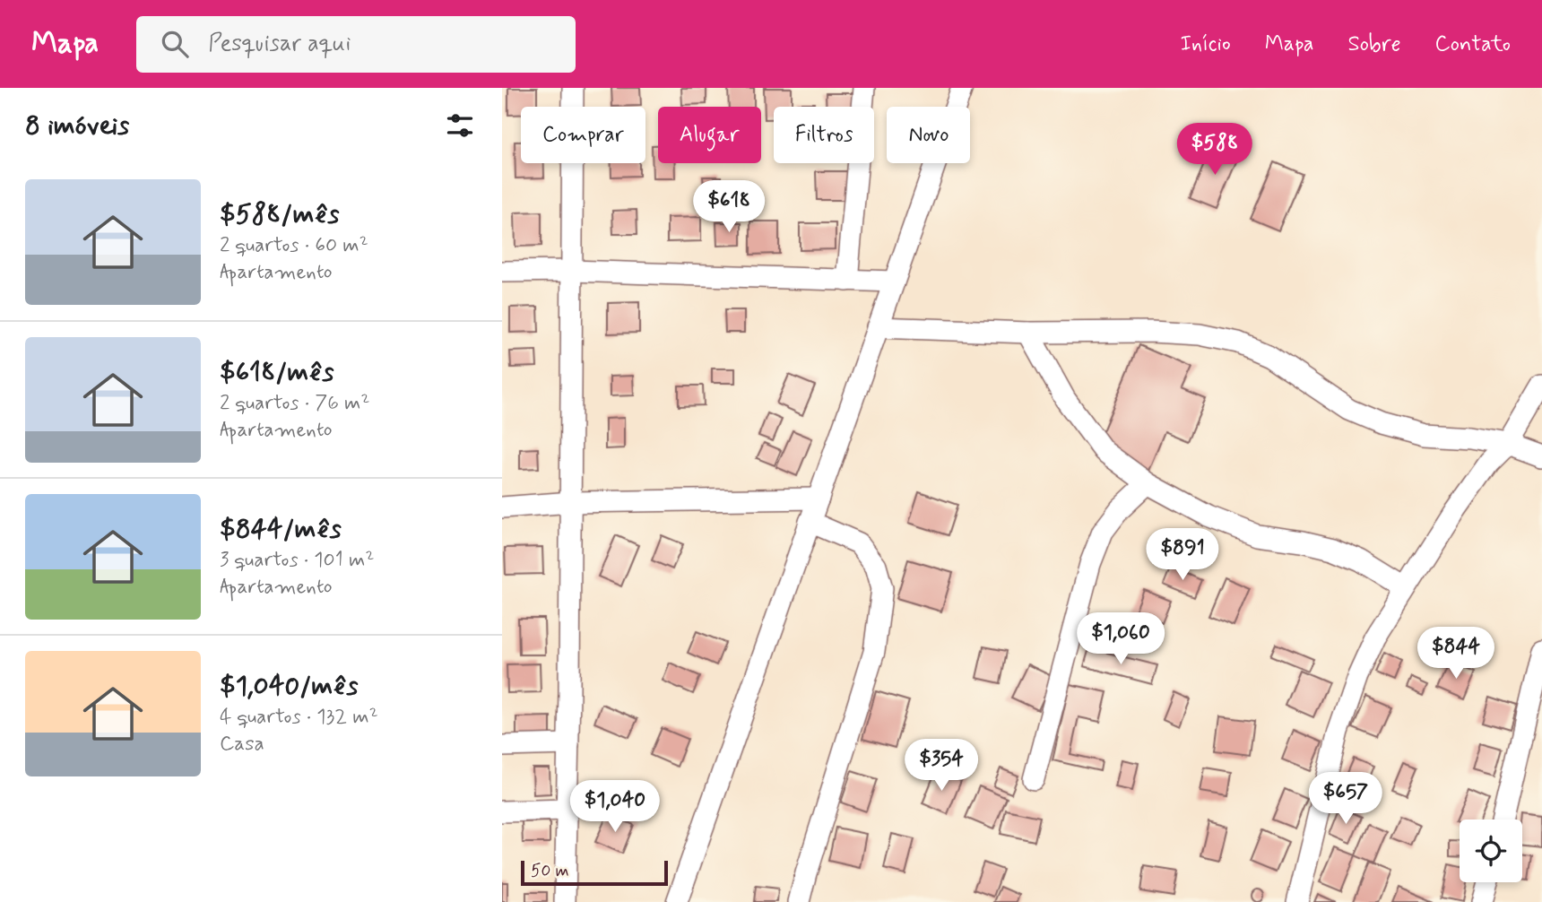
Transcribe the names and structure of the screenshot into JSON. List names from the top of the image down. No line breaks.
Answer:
{"scale_bar":"50 m","page":{"header":"Mapa","search":"Pesquisar aqui","nav":["Início","Mapa","Sobre","Contato"],"heading":"8 imóveis","chip":["Comprar","Alugar","Filtros","Novo"],"price":["$588","$618","$891","$1,060","$844","$354","$657","$1,040"],"list":[{"name":"$588/mês","note":"2 quartos · 60 m² · Apartamento"},{"name":"$618/mês","note":"2 quartos · 76 m² · Apartamento"},{"name":"$844/mês","note":"3 quartos · 101 m² · Apartamento"},{"name":"$1,040/mês","note":"4 quartos · 132 m² · Casa"}],"scale":"50 m"}}
